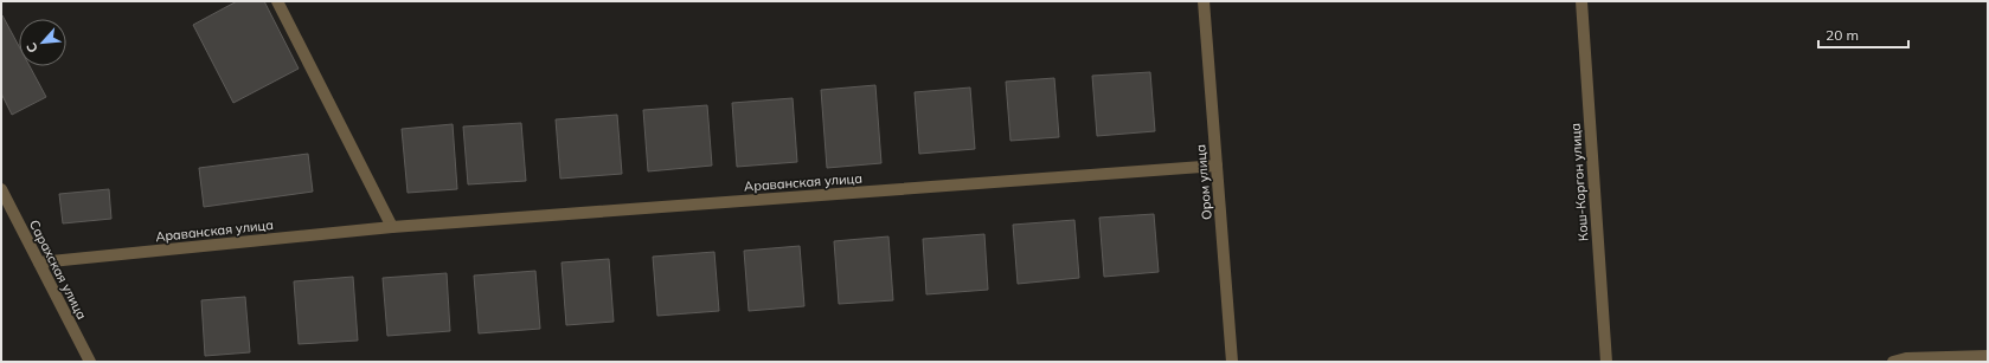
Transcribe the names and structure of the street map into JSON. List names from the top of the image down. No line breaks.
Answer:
{"streets":{"street":["Араванская улица","Ором улица","Кош-Коргон улица","Сарахская улица"]},"crossings":[["Араванская улица","Ором улица"],["Араванская улица","Сарахская улица"]],"scale_bar":"20 m","north":"bottom left"}
